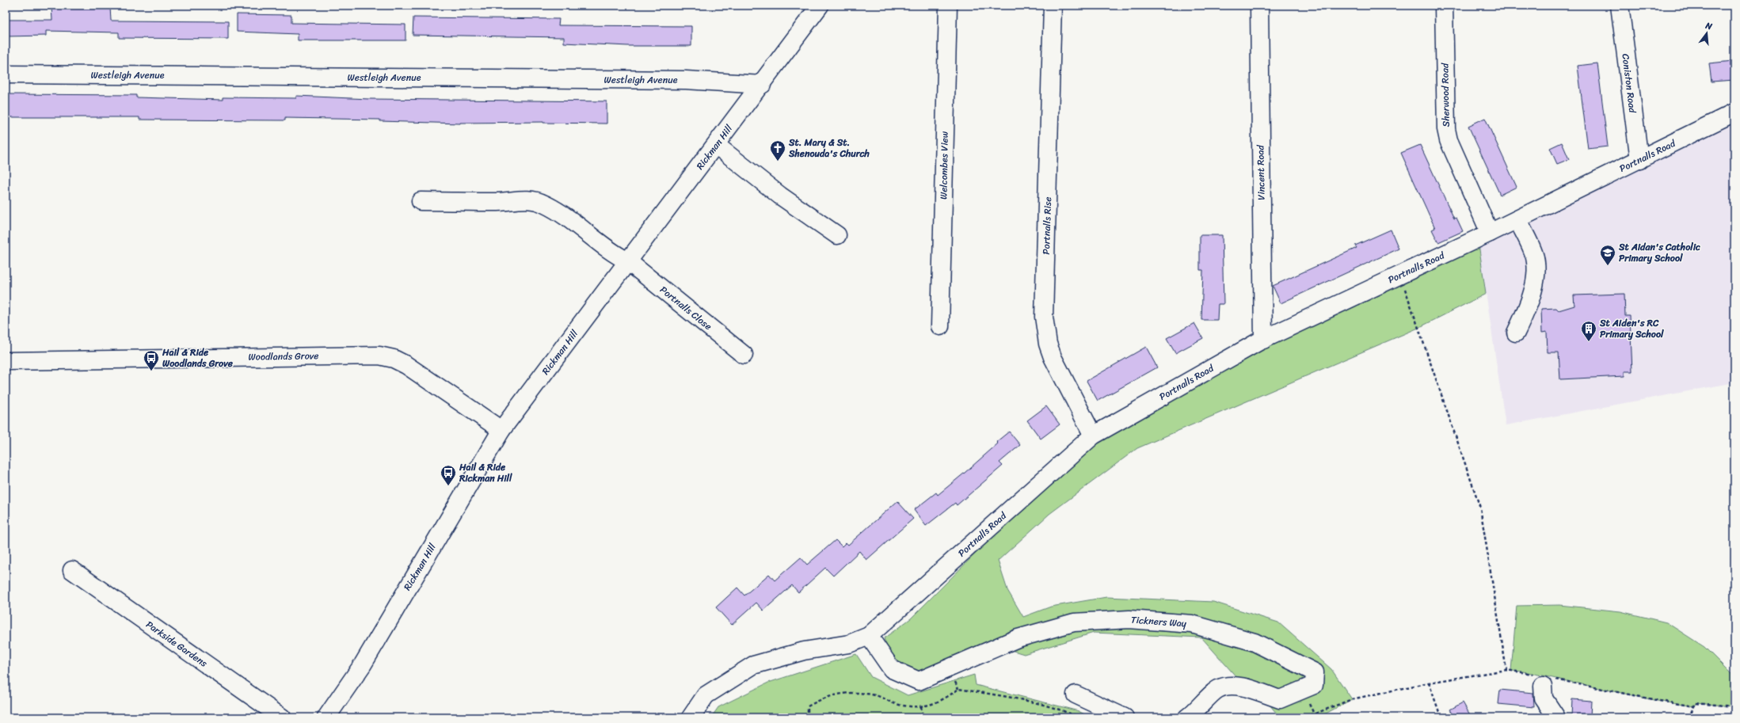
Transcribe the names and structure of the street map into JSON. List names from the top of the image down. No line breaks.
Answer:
{"streets":{"street":["Westleigh Avenue","Coniston Road","Sherwood Road","Rickman Hill","Portnalls Road","Welcombes View","Vincent Road","Portnalls Rise","Portnalls Close","Woodlands Grove","Tickners Way","Parkside Gardens"]},"crossings":[["Westleigh Avenue","Rickman Hill"],["Coniston Road","Portnalls Road"],["Sherwood Road","Portnalls Road"],["Rickman Hill","Portnalls Close"],["Rickman Hill","Woodlands Grove"],["Portnalls Road","Vincent Road"],["Portnalls Road","Portnalls Rise"],["Portnalls Road","Tickners Way"]],"places":{"church":["St. Mary & St. Shenouda's Church"],"school or university":["St Aidan's Catholic Primary School"],"building":["St AIden's RC Primary School"],"bus stop":["Hail & Ride Woodlands Grove","Hail & Ride Rickman Hill"]},"north":"top"}
